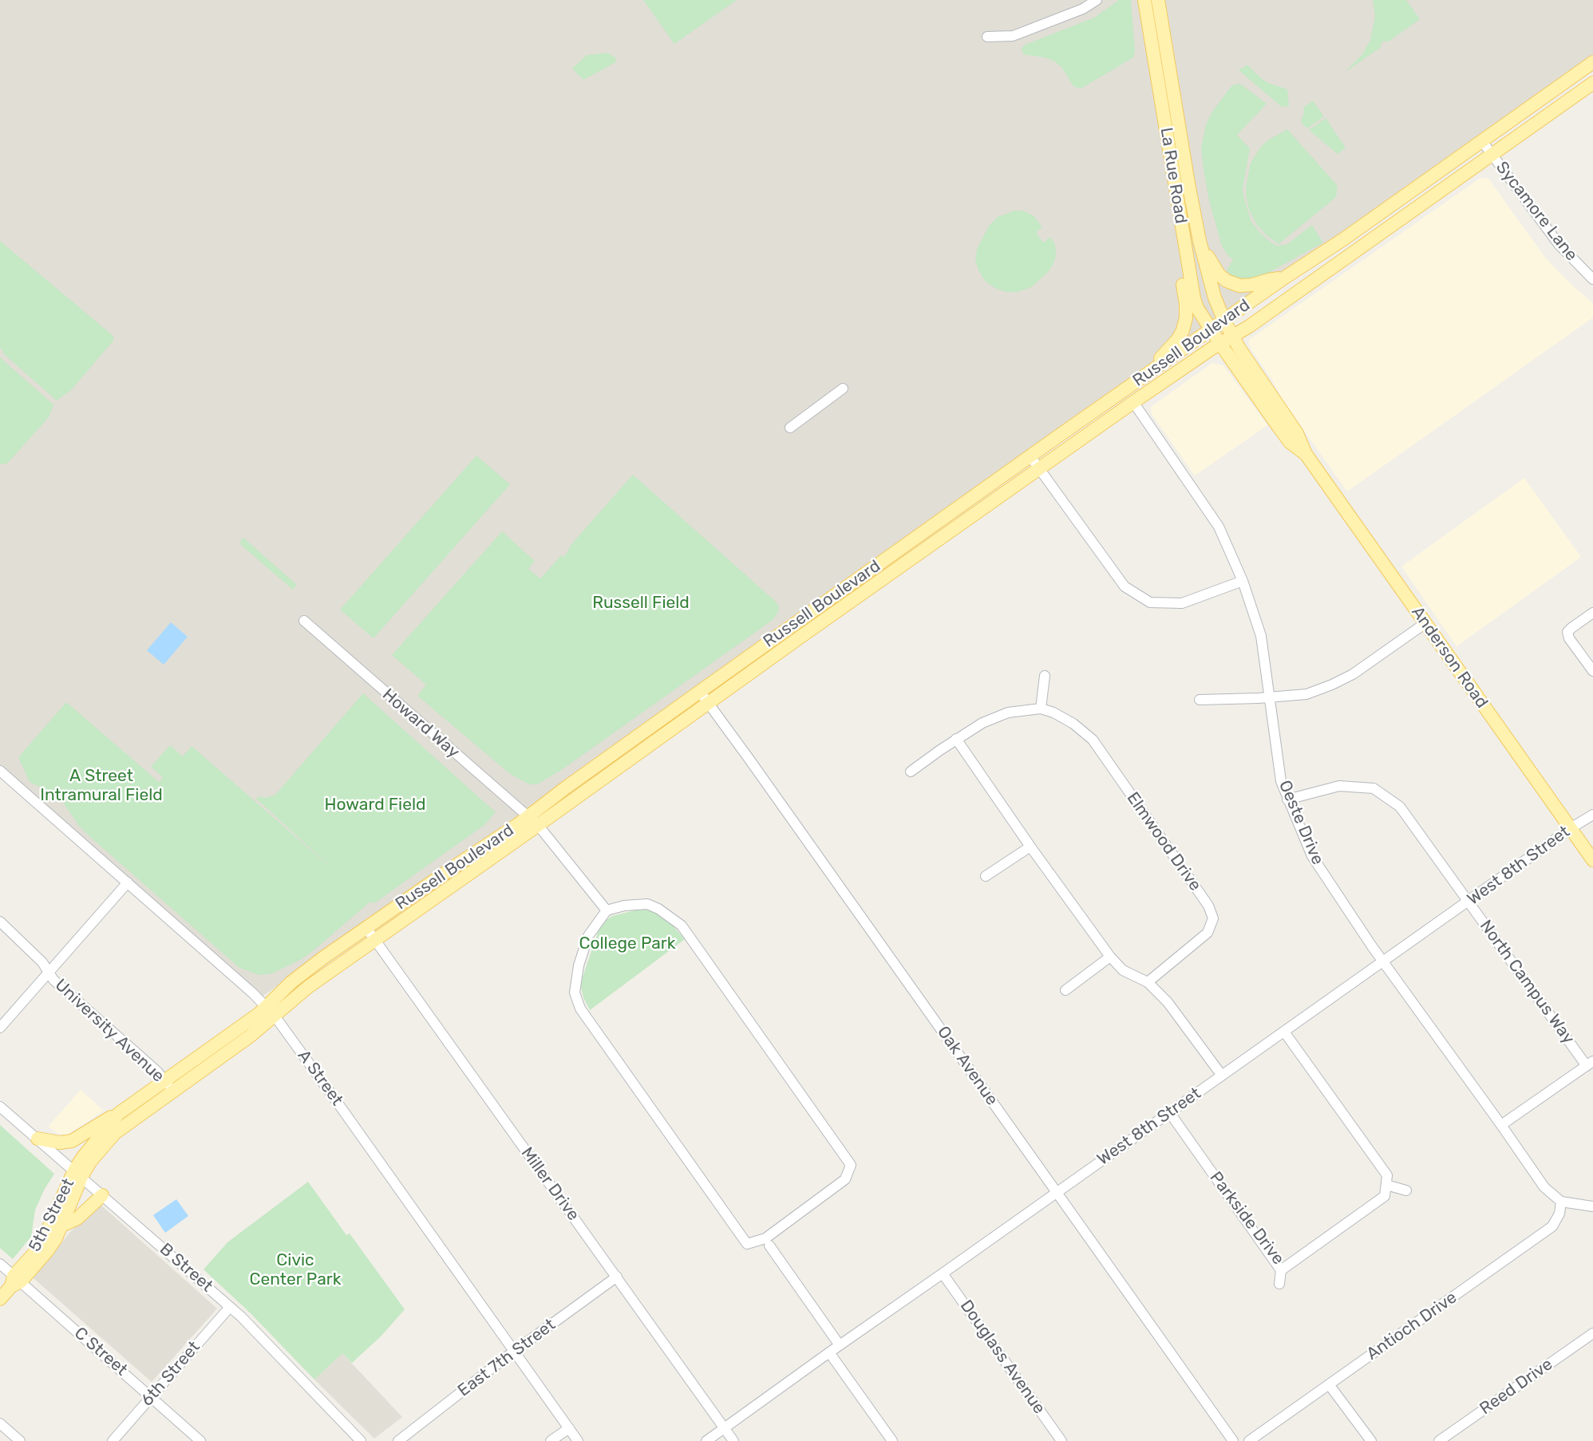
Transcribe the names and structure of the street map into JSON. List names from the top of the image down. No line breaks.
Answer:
{"streets":{"main road":["La Rue Road","Russell Boulevard","Anderson Road","5th Street"],"street":["Sycamore Lane","Howard Way","Oeste Drive","Elmwood Drive","West 8th Street","North Campus Way","University Avenue","Oak Avenue","A Street","Miller Drive","Parkside Drive","B Street","Antioch Drive","C Street","Douglass Avenue","East 7th Street","6th Street","Reed Drive"]},"crossings":[["La Rue Road","Russell Boulevard"],["La Rue Road","Anderson Road"],["Sycamore Lane","Russell Boulevard"],["Russell Boulevard","Anderson Road"],["Russell Boulevard","Howard Way"],["Russell Boulevard","Oeste Drive"],["Russell Boulevard","University Avenue"],["Russell Boulevard","Oak Avenue"],["Russell Boulevard","A Street"],["Russell Boulevard","Miller Drive"],["Russell Boulevard","5th Street"],["Russell Boulevard","B Street"],["Anderson Road","West 8th Street"],["Oeste Drive","West 8th Street"],["Oeste Drive","North Campus Way"],["Oeste Drive","Antioch Drive"],["West 8th Street","North Campus Way"],["West 8th Street","Oak Avenue"],["West 8th Street","Miller Drive"],["West 8th Street","Parkside Drive"],["West 8th Street","Douglass Avenue"],["A Street","East 7th Street"],["Miller Drive","East 7th Street"],["5th Street","B Street"],["5th Street","C Street"],["B Street","6th Street"],["C Street","6th Street"]],"parks":["Russell Field","A Street Intramural Field","Howard Field","College Park","Civic Center Park"]}
